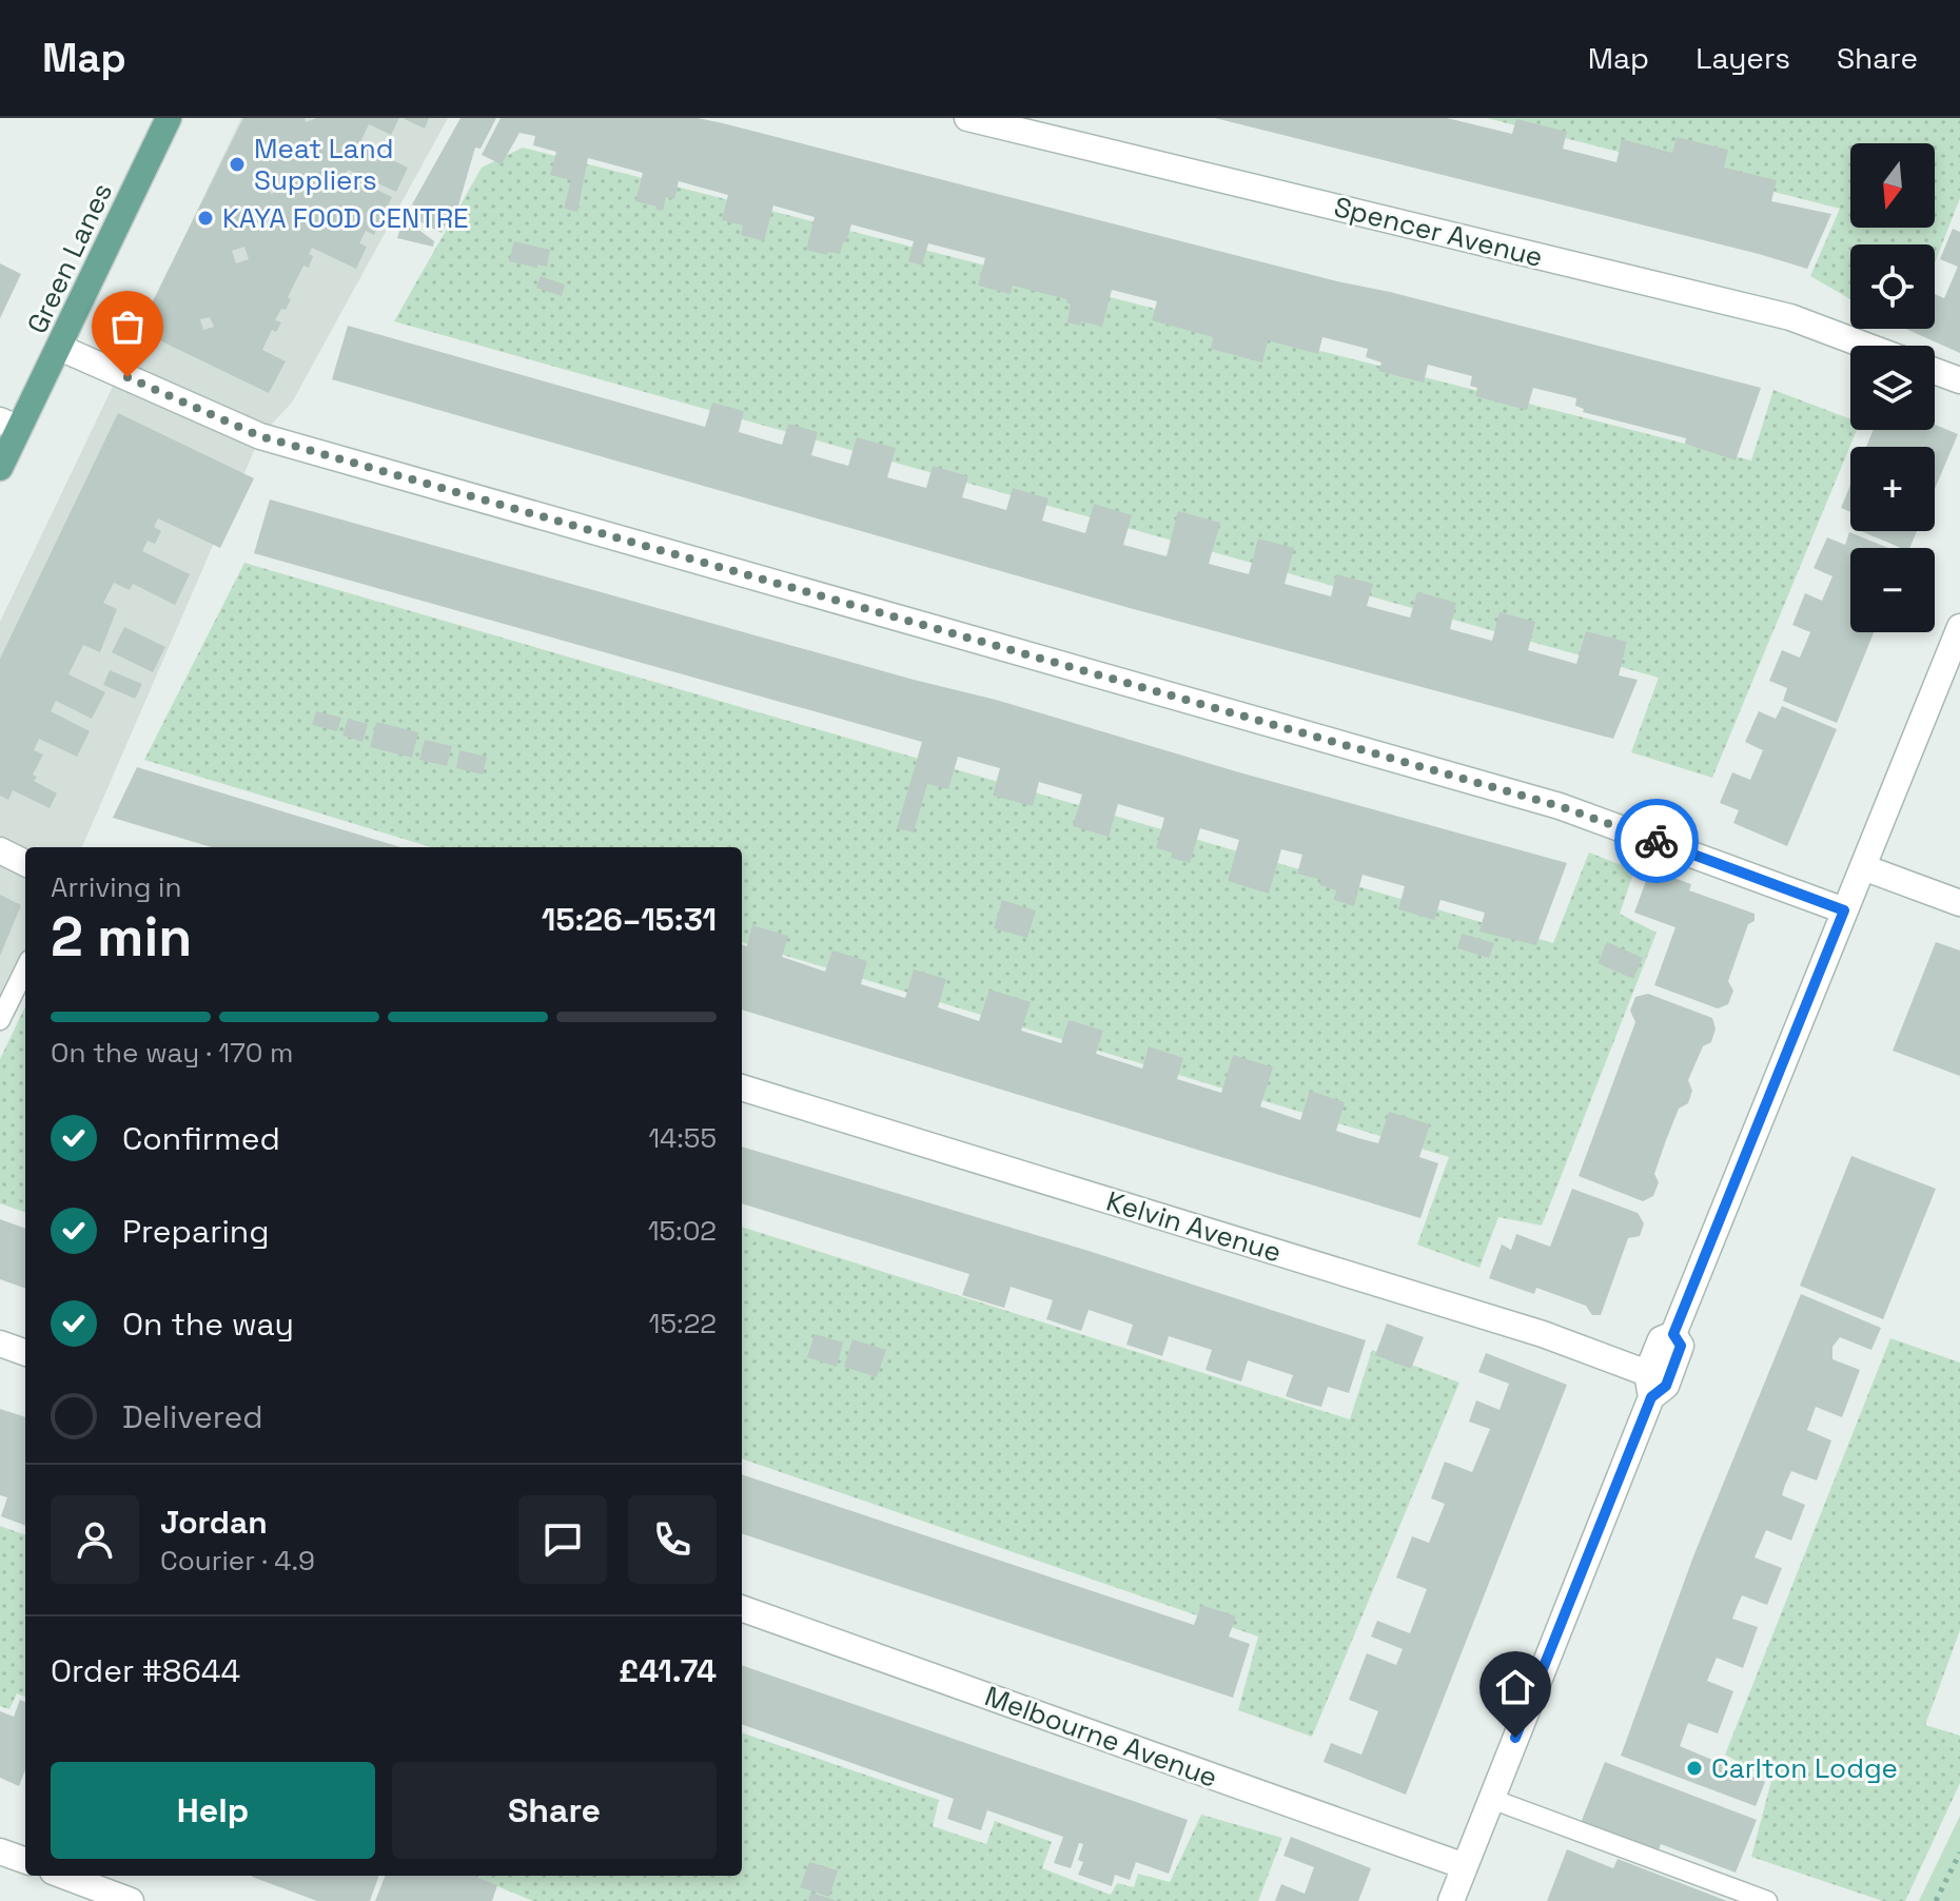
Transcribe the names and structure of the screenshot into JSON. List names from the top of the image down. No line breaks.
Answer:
{"streets":{"main road":["Green Lanes"],"street":["Spencer Avenue","Kelvin Avenue","Melbourne Avenue"]},"places":["Meat Land Suppliers","KAYA FOOD CENTRE","Carlton Lodge"],"north":"bottom","page":{"header":"Map","nav":["Map","Layers","Share"],"map_buttons":["+","−"],"heading":["2 min","Arriving in","15:26–15:31"],"panel":["Jordan","Courier · 4.9","Order #8644","£41.74"],"bar":"On the way · 170 m","list":[["Confirmed","14:55"],["Preparing","15:02"],["On the way","15:22"],"Delivered"],"buttons":["Help","Share"]}}
